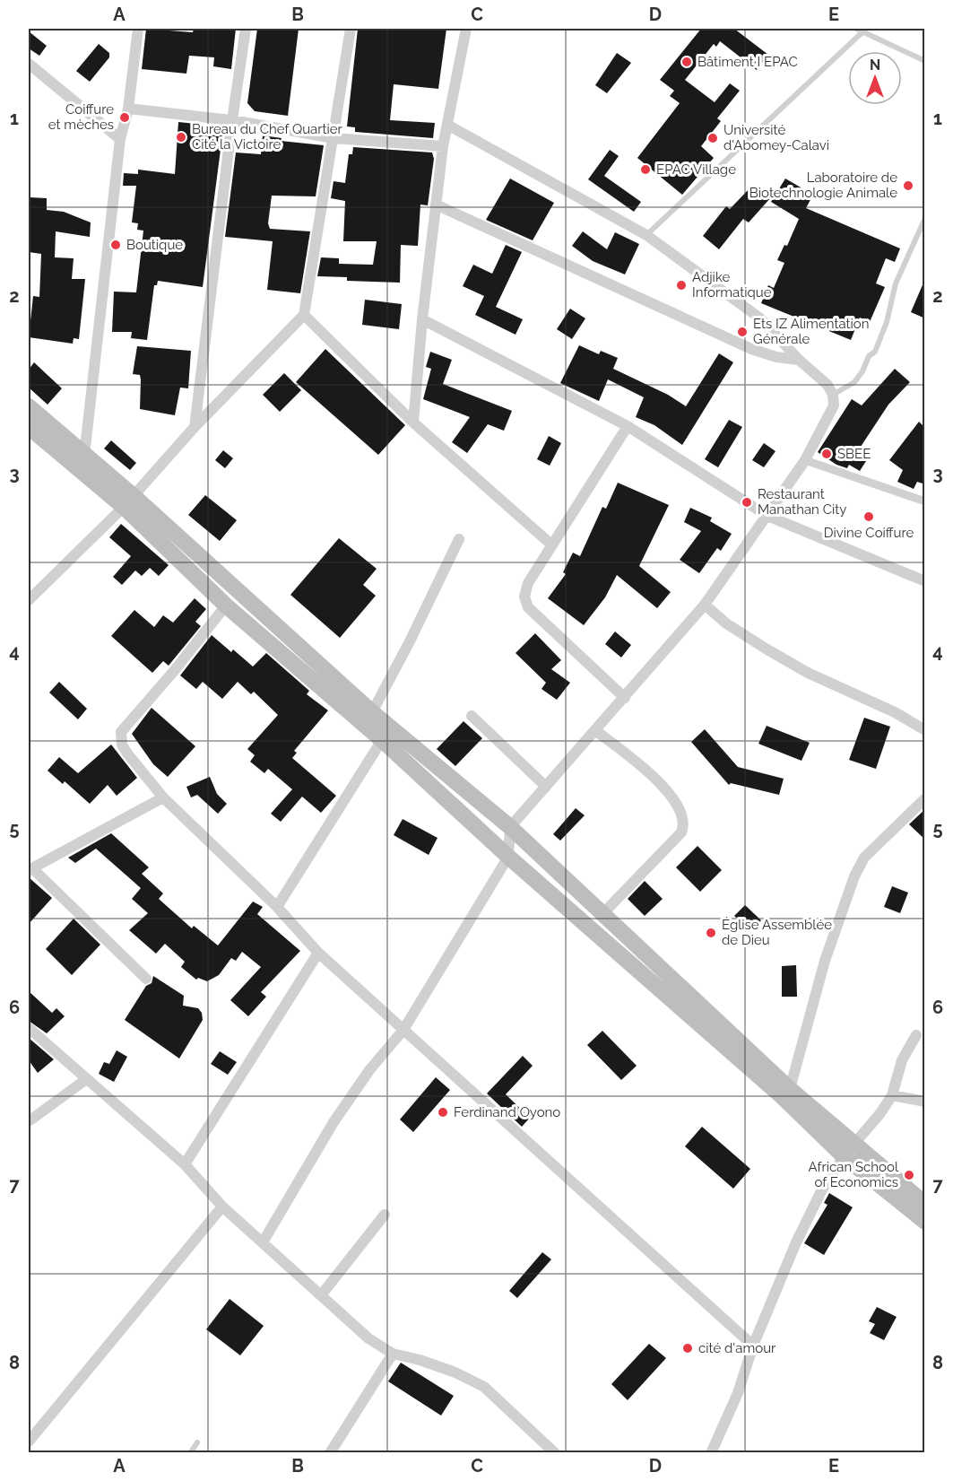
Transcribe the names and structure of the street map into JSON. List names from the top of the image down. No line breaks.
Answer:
{"places":["Bâtiment I EPAC","Coiffure et mèches","Bureau du Chef Quartier Cité la Victoire","Université d'Abomey-Calavi","EPAC Village","Laboratoire de Biotechnologie Animale","Boutique","Adjike Informatique","Ets IZ Alimentation Générale","SBEE","Restaurant Manathan City","Divine Coiffure","Église Assemblée de Dieu","Ferdinand Oyono","African School of Economics","cité d'amour"],"north":"top","grid":{"columns":["A","B","C","D","E"],"rows":["1","2","3","4","5","6","7","8"]}}
